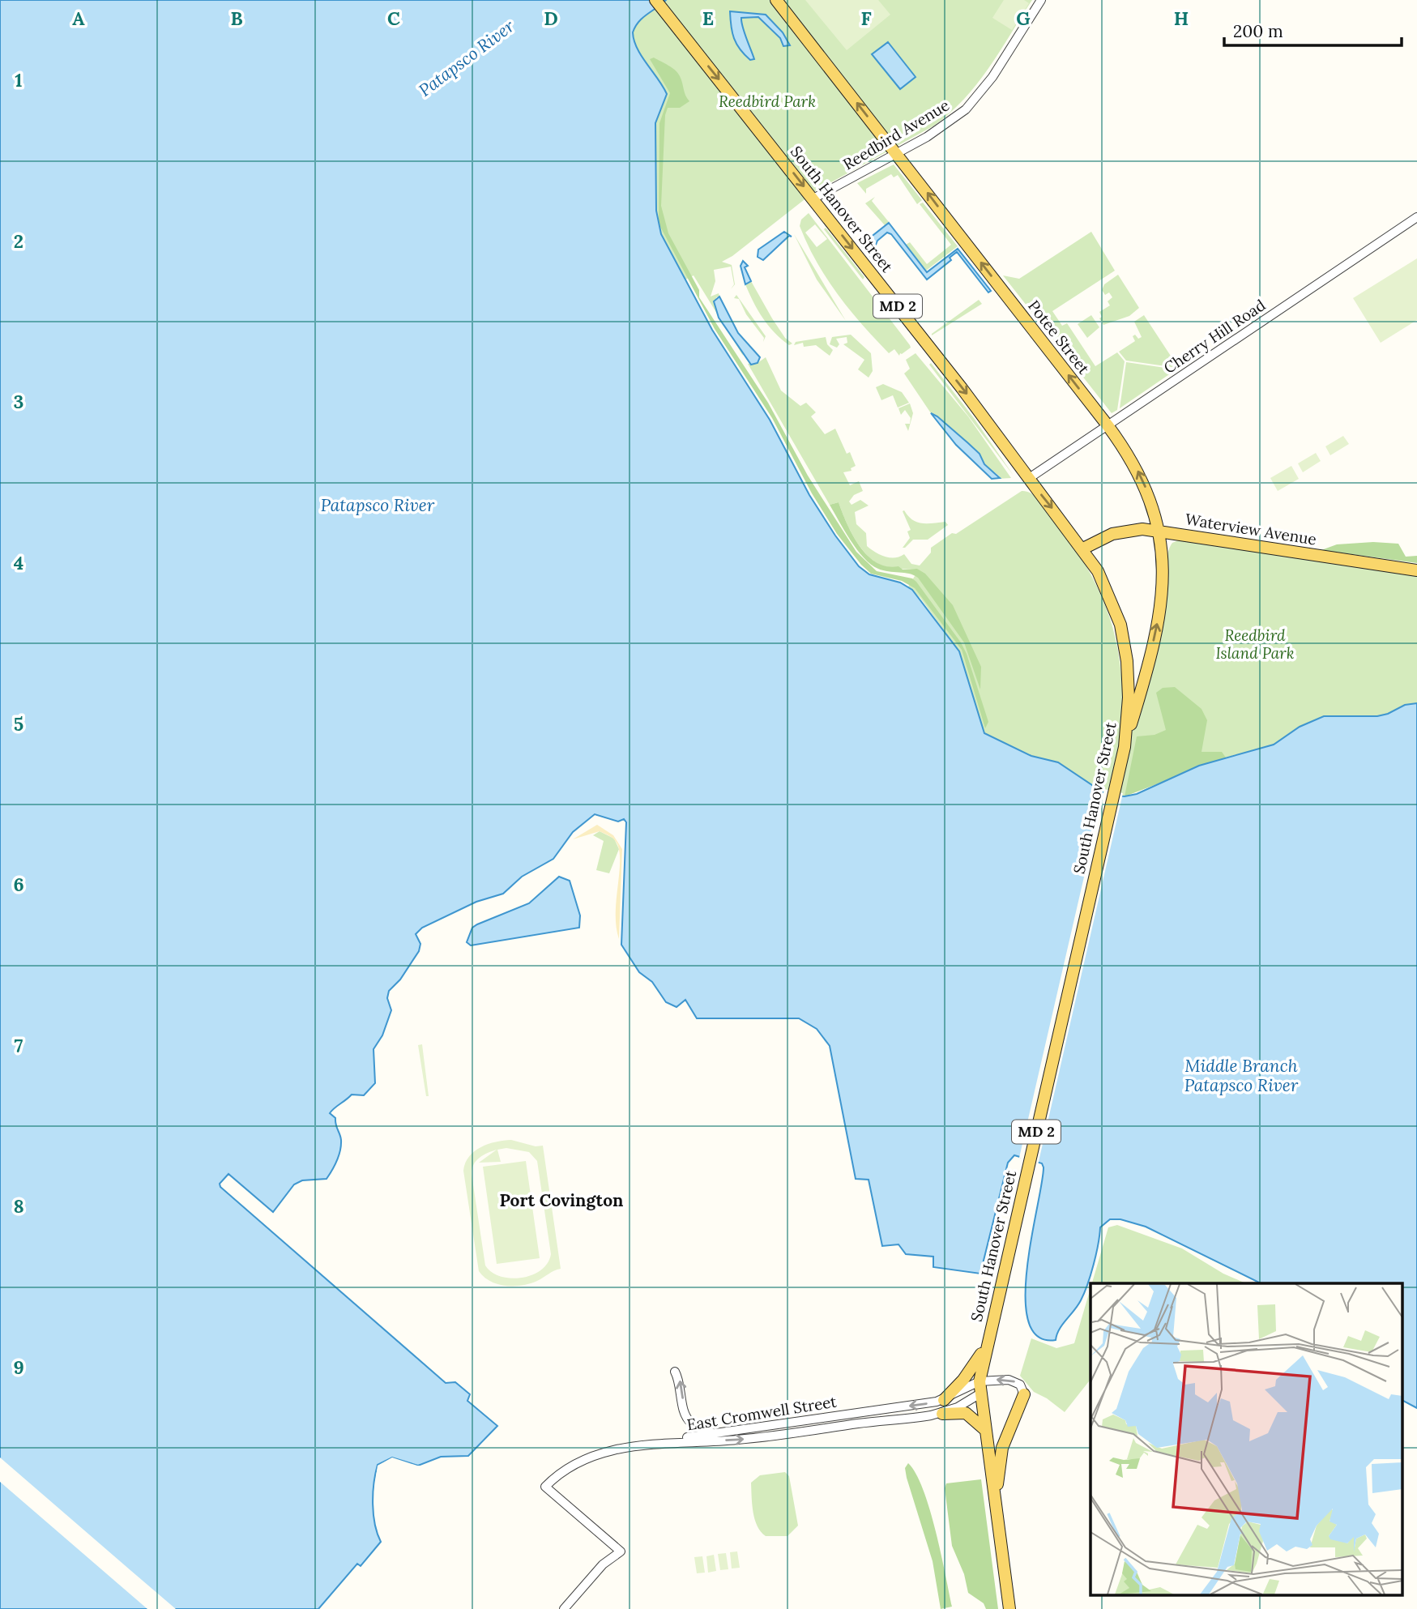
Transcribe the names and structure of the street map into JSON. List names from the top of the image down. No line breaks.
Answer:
{"streets":{"main road":["South Hanover Street","MD 2","Potee Street","Waterview Avenue"],"street":["Reedbird Avenue","Cherry Hill Road","East Cromwell Street"]},"crossings":[["Reedbird Avenue","South Hanover Street"],["Reedbird Avenue","Potee Street"],["South Hanover Street","Cherry Hill Road"],["South Hanover Street","Potee Street"],["South Hanover Street","Waterview Avenue"],["South Hanover Street","East Cromwell Street"],["Cherry Hill Road","Potee Street"],["Potee Street","Waterview Avenue"]],"one_way":["South Hanover Street","Potee Street"],"districts":["Port Covington"],"water":["Patapsco River","Middle Branch Patapsco River"],"parks":["Reedbird Park","Reedbird Island Park"],"scale_bar":"200 m","grid":{"columns":["A","B","C","D","E","F","G","H"],"rows":["1","2","3","4","5","6","7","8","9"]}}
